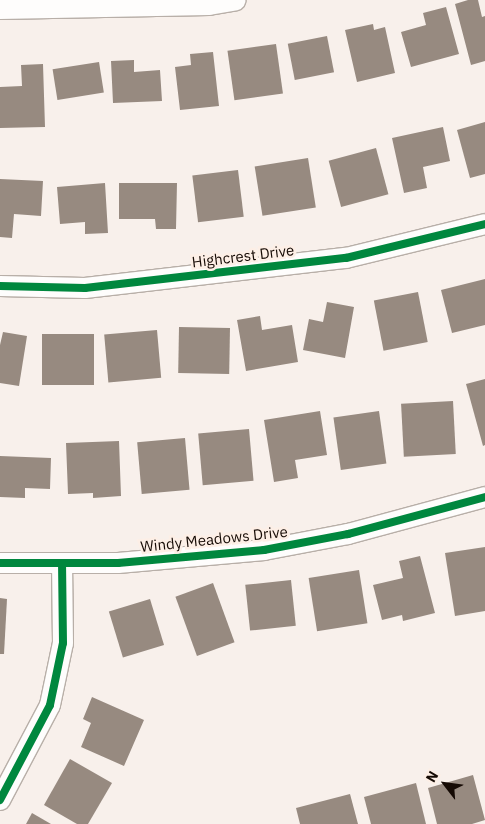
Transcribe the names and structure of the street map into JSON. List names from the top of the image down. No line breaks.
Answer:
{"streets":{"street":["Highcrest Drive","Windy Meadows Drive"]},"north":"top left"}
